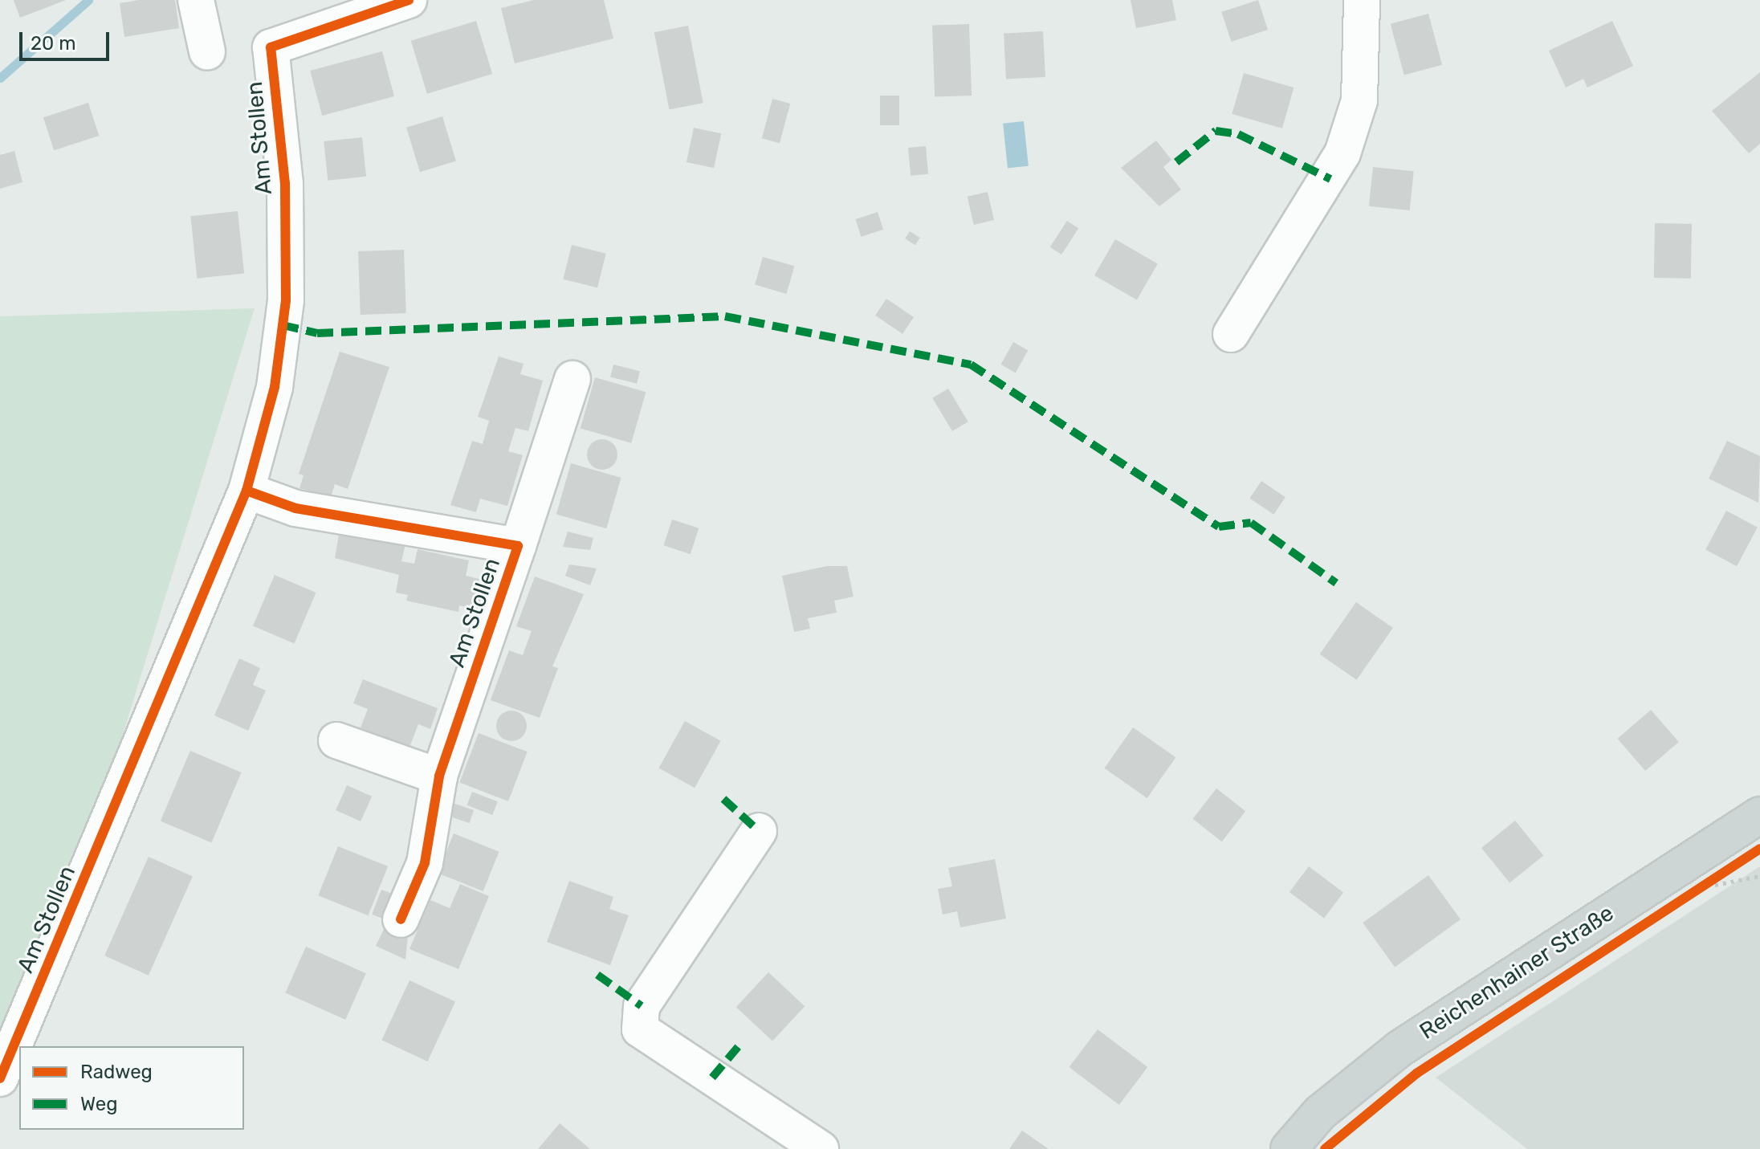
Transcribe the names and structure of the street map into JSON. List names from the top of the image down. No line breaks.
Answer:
{"streets":{"main road":["Reichenhainer Straße"],"street":["Am Stollen"]},"legend":["Radweg","Weg"],"scale_bar":"20 m"}
